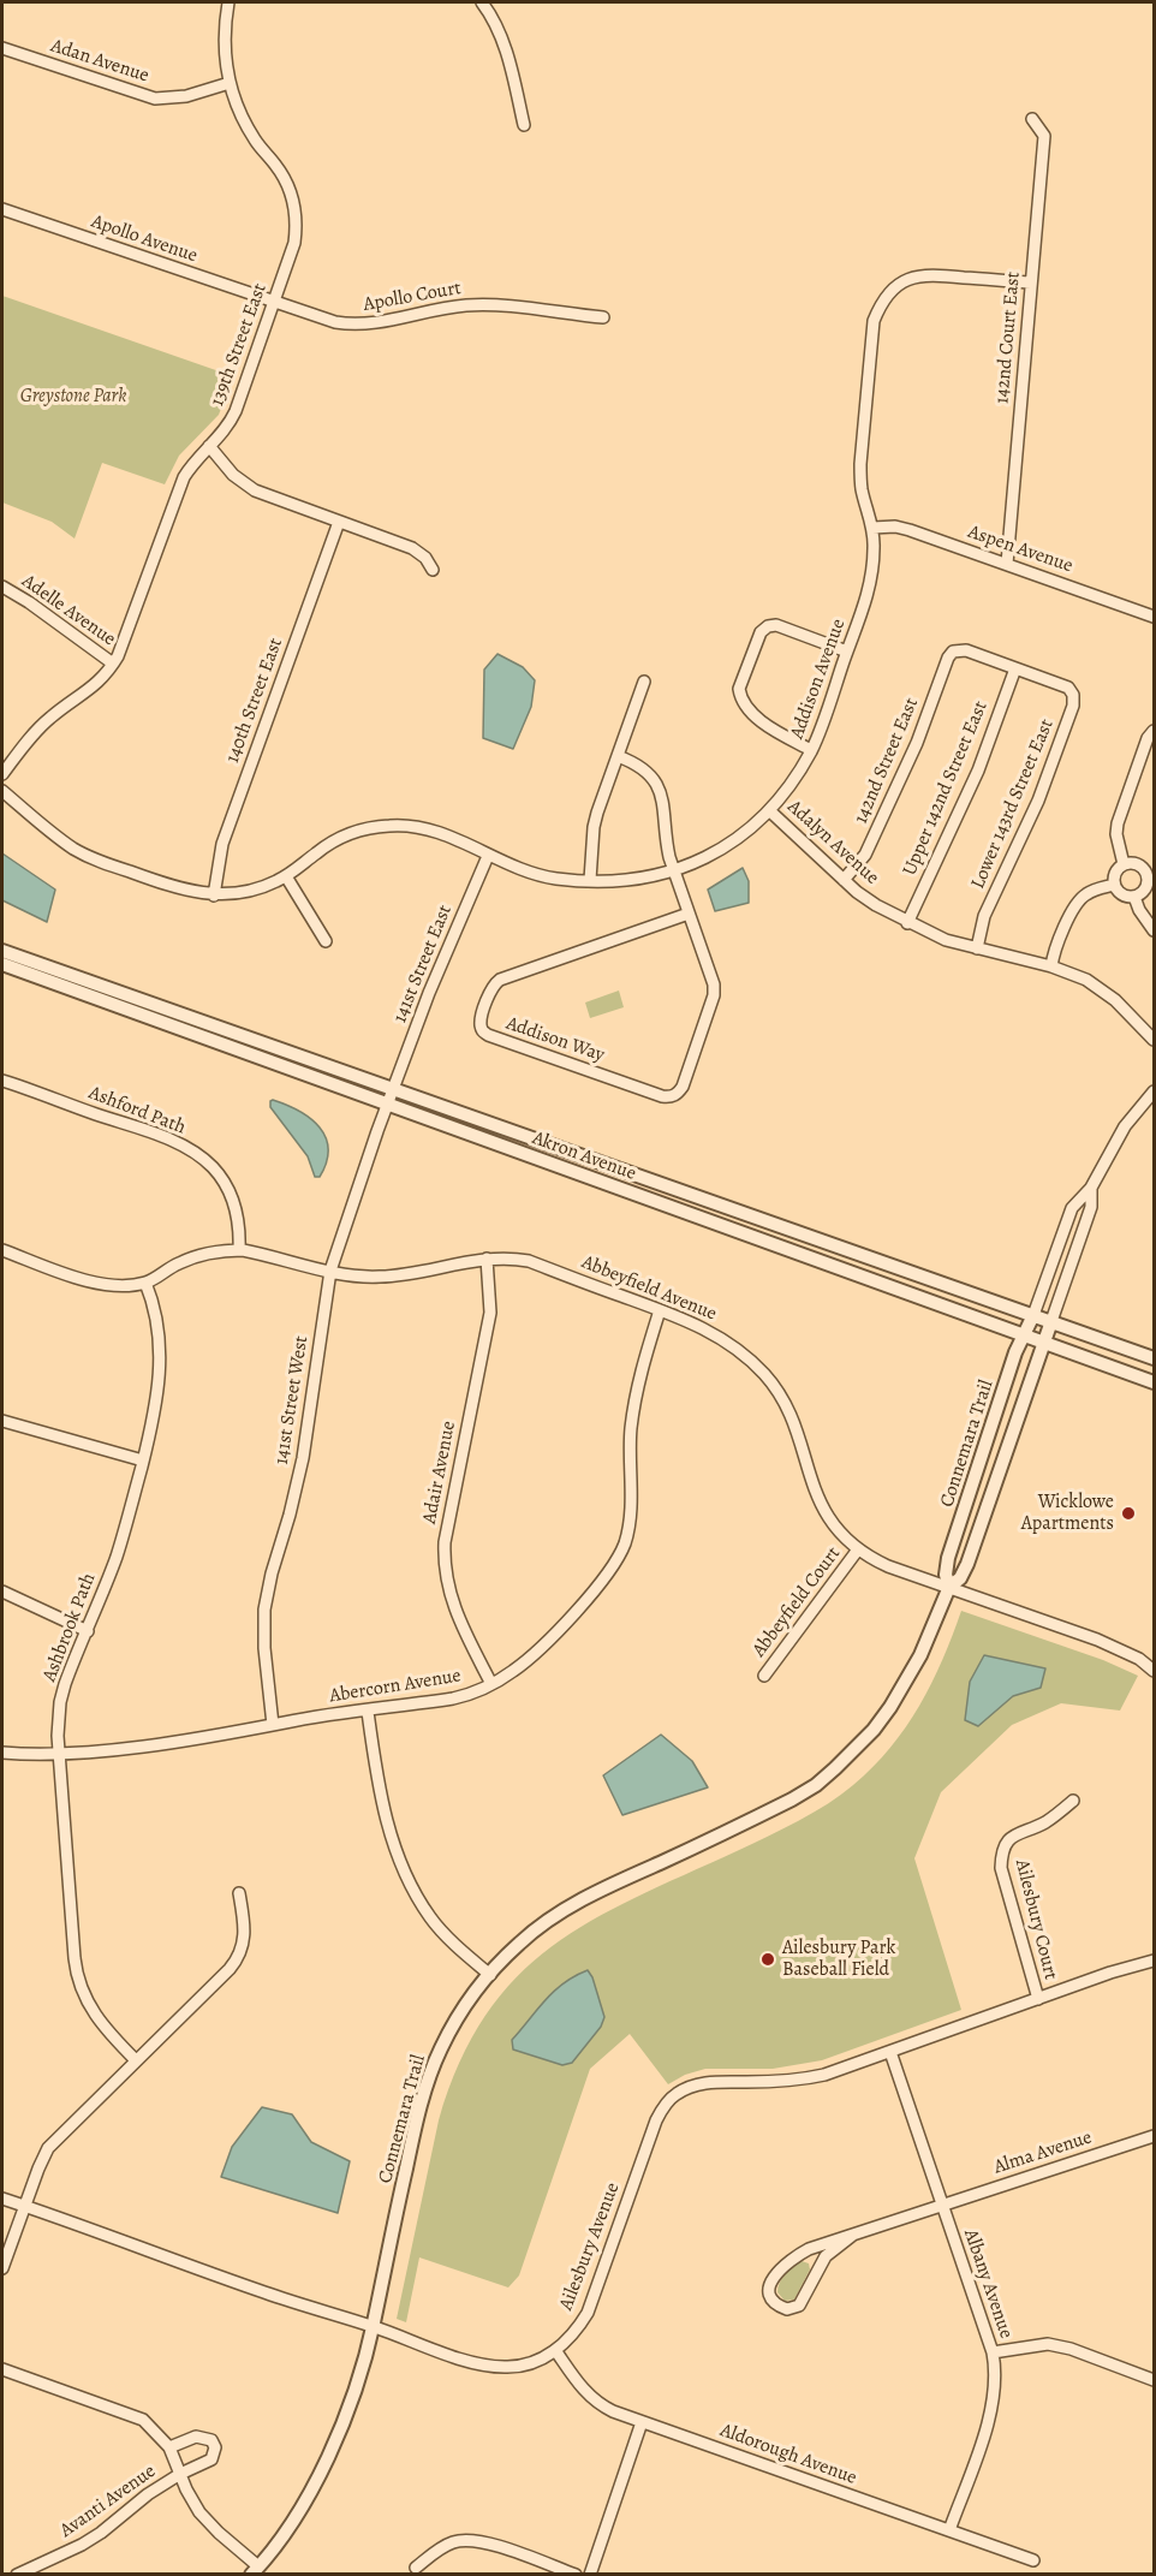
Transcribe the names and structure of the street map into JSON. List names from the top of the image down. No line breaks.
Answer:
{"streets":{"street":["Adan Avenue","Apollo Avenue","Apollo Court","142nd Court East","139th Street East","Aspen Avenue","Adelle Avenue","Addison Avenue","140th Street East","142nd Street East","Upper 142nd Street East","Lower 143rd Street East","Adalyn Avenue","141st Street East","Addison Way","Ashford Path","Akron Avenue","Abbeyfield Avenue","141st Street West","Connemara Trail","Adair Avenue","Abbeyfield Court","Ashbrook Path","Abercorn Avenue","Ailesbury Court","Alma Avenue","Ailesbury Avenue","Albany Avenue","Aldorough Avenue","Avanti Avenue"]},"crossings":[["Adan Avenue","139th Street East"],["Apollo Avenue","Apollo Court"],["Apollo Avenue","139th Street East"],["Apollo Court","139th Street East"],["142nd Court East","Aspen Avenue"],["142nd Court East","Addison Avenue"],["139th Street East","Adelle Avenue"],["Aspen Avenue","Addison Avenue"],["Addison Avenue","140th Street East"],["Addison Avenue","Adalyn Avenue"],["Addison Avenue","141st Street East"],["Addison Avenue","Addison Way"],["142nd Street East","Upper 142nd Street East"],["142nd Street East","Lower 143rd Street East"],["142nd Street East","Adalyn Avenue"],["Upper 142nd Street East","Lower 143rd Street East"],["Upper 142nd Street East","Adalyn Avenue"],["Lower 143rd Street East","Adalyn Avenue"],["141st Street East","Akron Avenue"],["141st Street East","141st Street West"],["Ashford Path","Abbeyfield Avenue"],["Akron Avenue","141st Street West"],["Akron Avenue","Connemara Trail"],["Abbeyfield Avenue","141st Street West"],["Abbeyfield Avenue","Connemara Trail"],["Abbeyfield Avenue","Adair Avenue"],["Abbeyfield Avenue","Abbeyfield Court"],["Abbeyfield Avenue","Ashbrook Path"],["Abbeyfield Avenue","Abercorn Avenue"],["141st Street West","Abercorn Avenue"],["Connemara Trail","Ailesbury Avenue"],["Adair Avenue","Abercorn Avenue"],["Ashbrook Path","Abercorn Avenue"],["Ailesbury Court","Ailesbury Avenue"],["Alma Avenue","Albany Avenue"],["Ailesbury Avenue","Albany Avenue"],["Ailesbury Avenue","Aldorough Avenue"],["Albany Avenue","Aldorough Avenue"]],"parks":["Greystone Park"],"places":["Wicklowe Apartments","Ailesbury Park Baseball Field"]}
